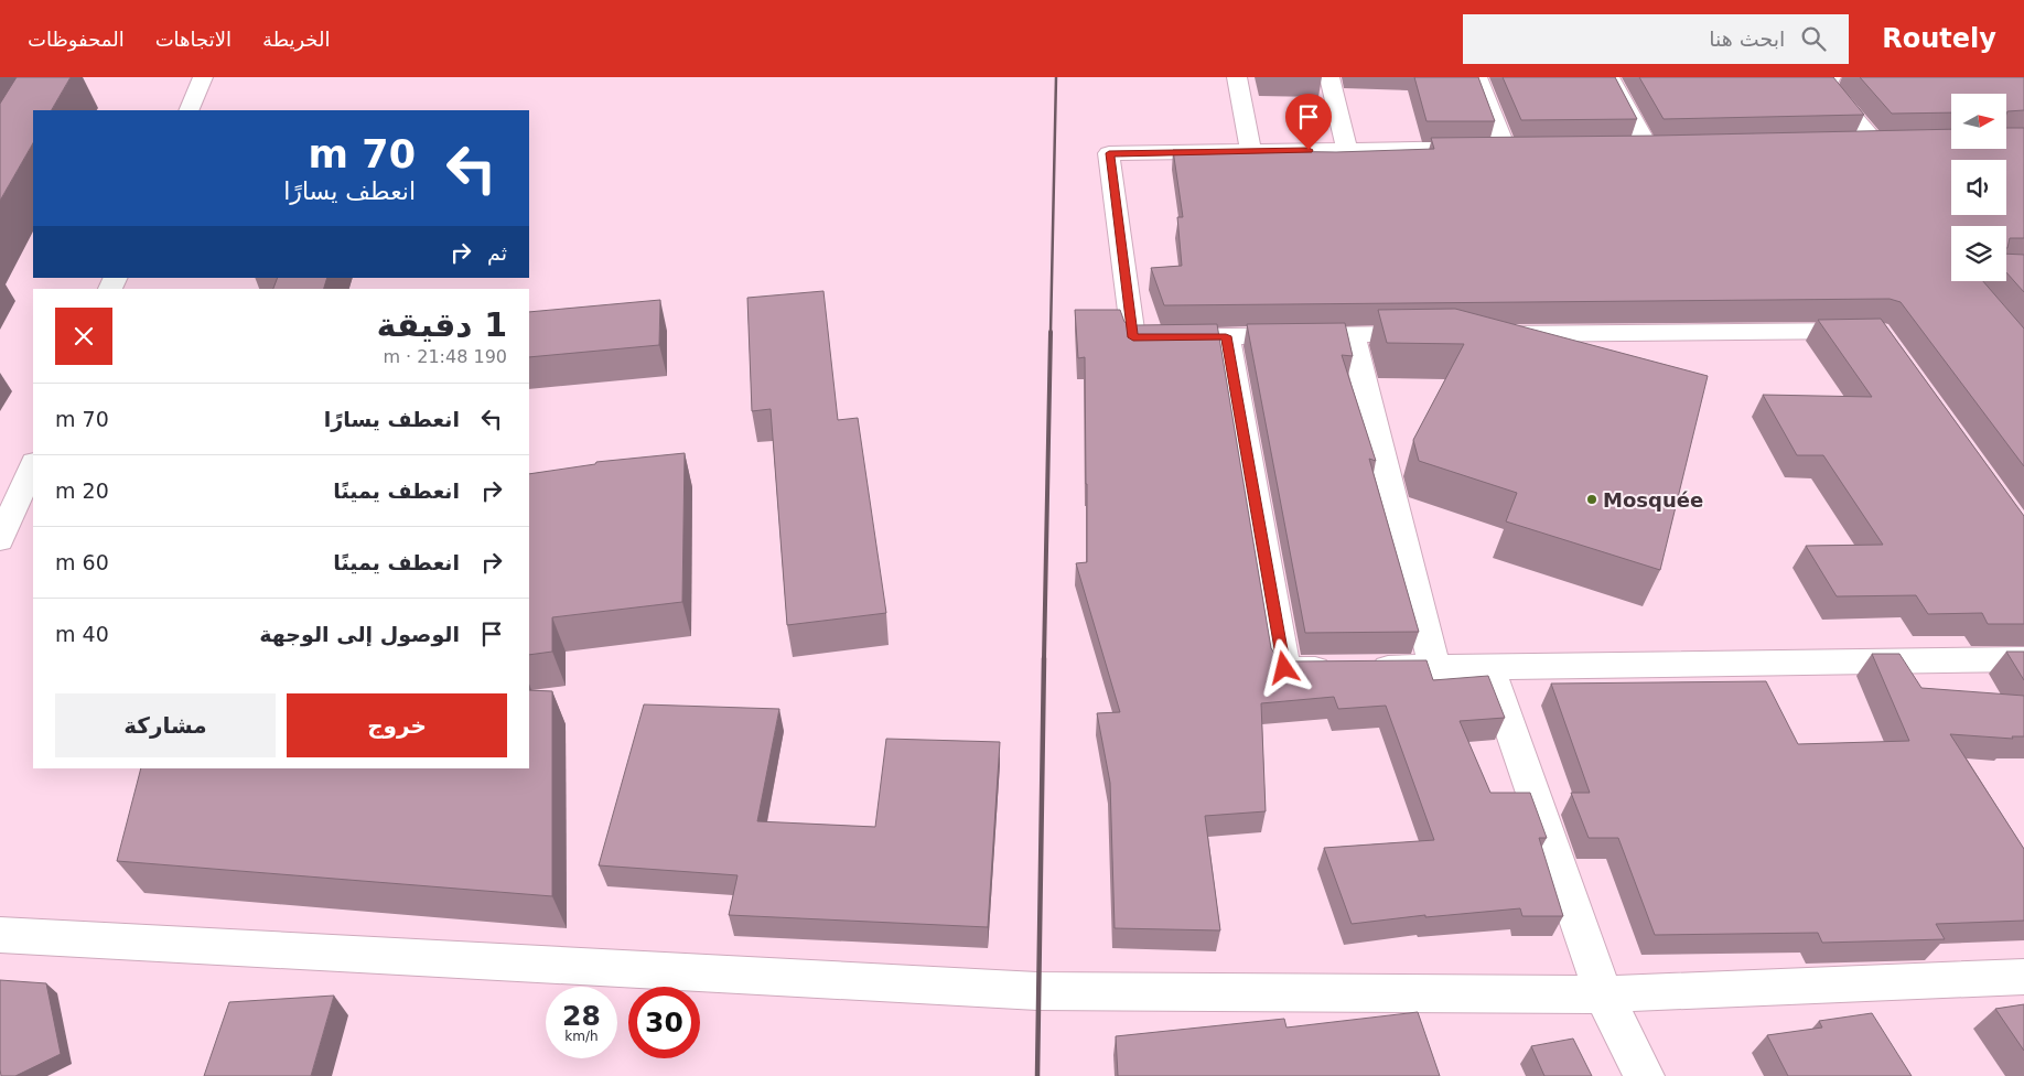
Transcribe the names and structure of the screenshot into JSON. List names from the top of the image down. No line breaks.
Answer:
{"places":["Mosquée"],"north":"right","page":{"header":"Routely","search":"ابحث هنا","nav":["الخريطة","الاتجاهات","المحفوظات"],"turn":["70 m","انعطف يسارًا"],"then":"ثم","heading":["1 دقيقة","190 m · 21:48"],"list":[{"name":"انعطف يسارًا","value":"70 m"},{"name":"انعطف يمينًا","value":"20 m"},{"name":"انعطف يمينًا","value":"60 m"},{"name":"الوصول إلى الوجهة","value":"40 m"}],"buttons":["خروج","مشاركة"],"speed":"28 km/h","limit":"30"}}
